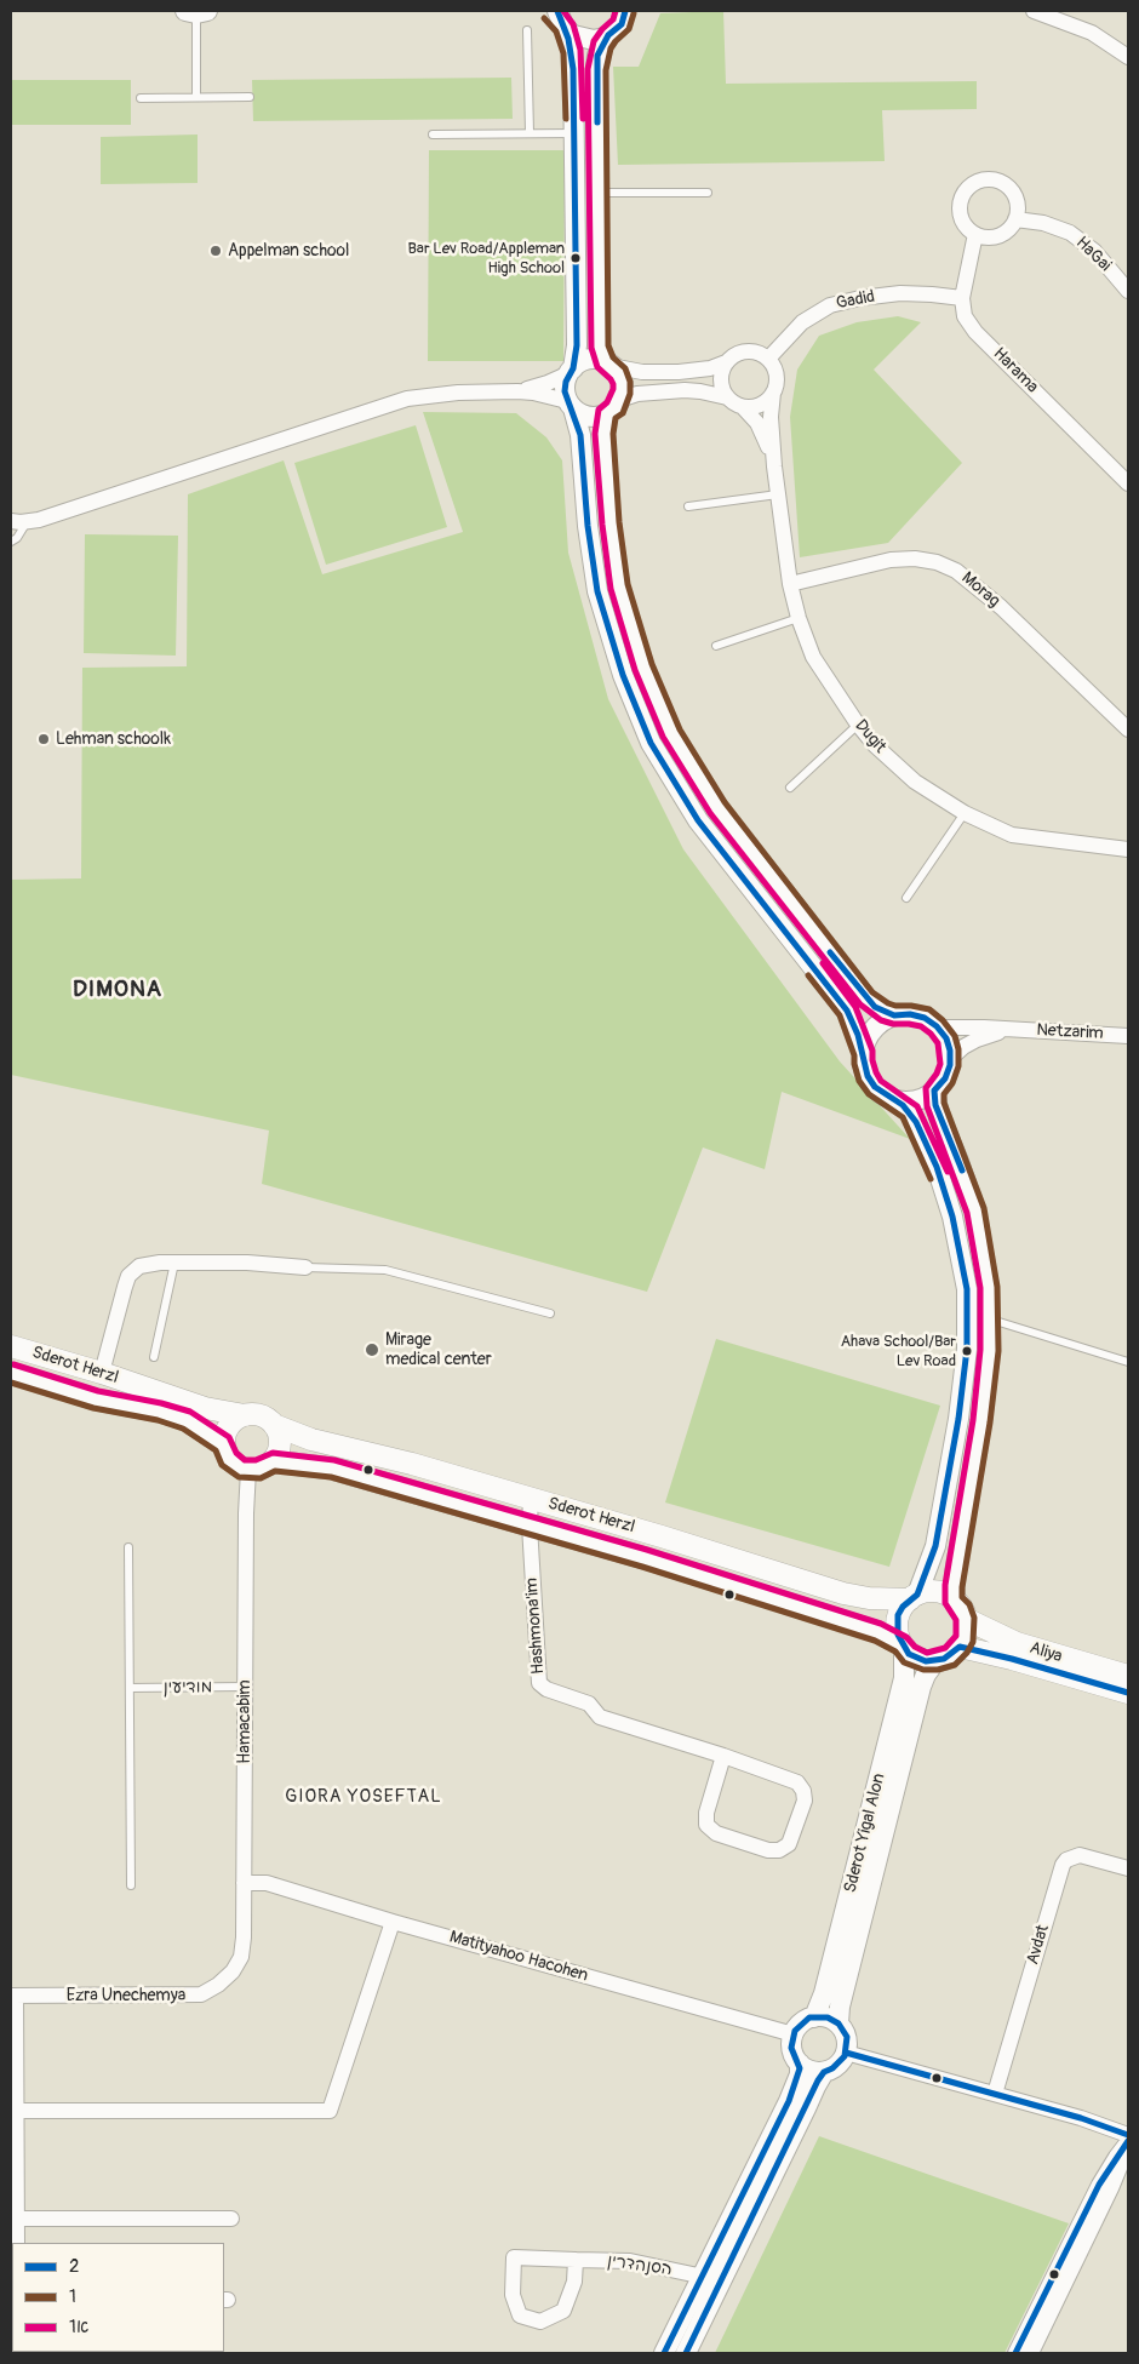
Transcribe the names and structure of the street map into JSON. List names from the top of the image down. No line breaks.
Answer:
{"streets":{"main road":["Sderot Herzl","Aliya"],"street":["HaGai","Gadid","Harama","Morag","Dugit","Netzarim","Hashmona'im","Hamacabim","Sderot Yigal Alon","Avdat","Matityahoo Hacohen","Ezra Unechemya","הסנהדרין"],"lane":["מודיעין"]},"crossings":[["HaGai","Harama"],["Gadid","Harama"],["Gadid","Dugit"],["Morag","Dugit"],["Sderot Herzl","Hashmona'im"],["Sderot Herzl","Aliya"],["Sderot Herzl","Hamacabim"],["Sderot Herzl","Sderot Yigal Alon"],["Aliya","Sderot Yigal Alon"],["מודיעין","Hamacabim"],["Hamacabim","Matityahoo Hacohen"],["Hamacabim","Ezra Unechemya"],["Sderot Yigal Alon","Matityahoo Hacohen"]],"districts":["DIMONA","GIORA YOSEFTAL"],"places":["Appelman school","Bar Lev Road/Appleman High School","Lehman schoolk","Mirage medical center","Ahava School/Bar Lev Road"],"lines":["transit line 2","transit line 1א","transit line 1"],"legend":["2","1","1א"]}
